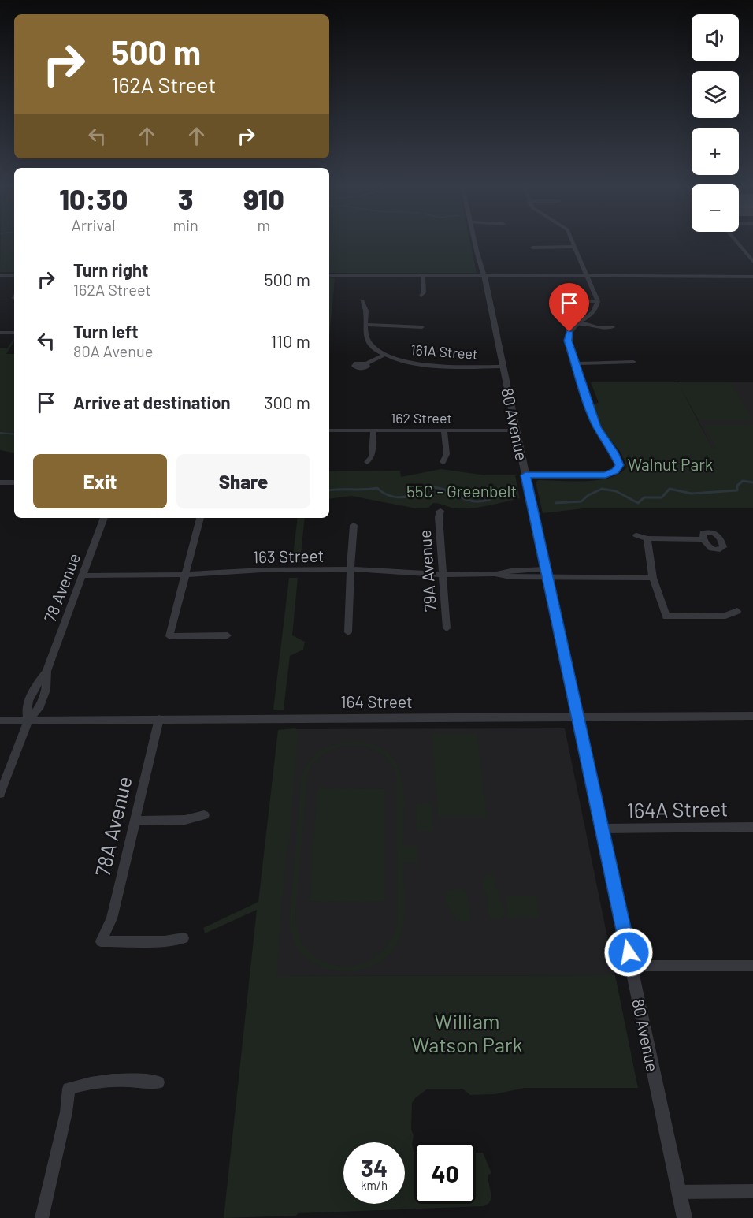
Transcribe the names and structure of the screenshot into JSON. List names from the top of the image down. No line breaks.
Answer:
{"streets":{"street":["161A Street","162 Street","80 Avenue","163 Street","79A Avenue","78 Avenue","164 Street","164A Street","78A Avenue"]},"crossings":[["161A Street","80 Avenue"],["162 Street","80 Avenue"],["80 Avenue","163 Street"],["80 Avenue","164 Street"],["80 Avenue","164A Street"],["163 Street","79A Avenue"],["163 Street","78 Avenue"],["78 Avenue","164 Street"],["164 Street","78A Avenue"]],"parks":["Walnut Park","55C - Greenbelt","William Watson Park"],"page":{"map_buttons":["+","−"],"turn":["500 m","162A Street"],"eta":["10:30","Arrival","3","min","910","m"],"list":[{"name":"Turn right","note":"162A Street","value":"500 m"},{"name":"Turn left","note":"80A Avenue","value":"110 m"},{"name":"Arrive at destination","value":"300 m"}],"buttons":["Exit","Share"],"speed":"34 km/h","limit":"40"}}
